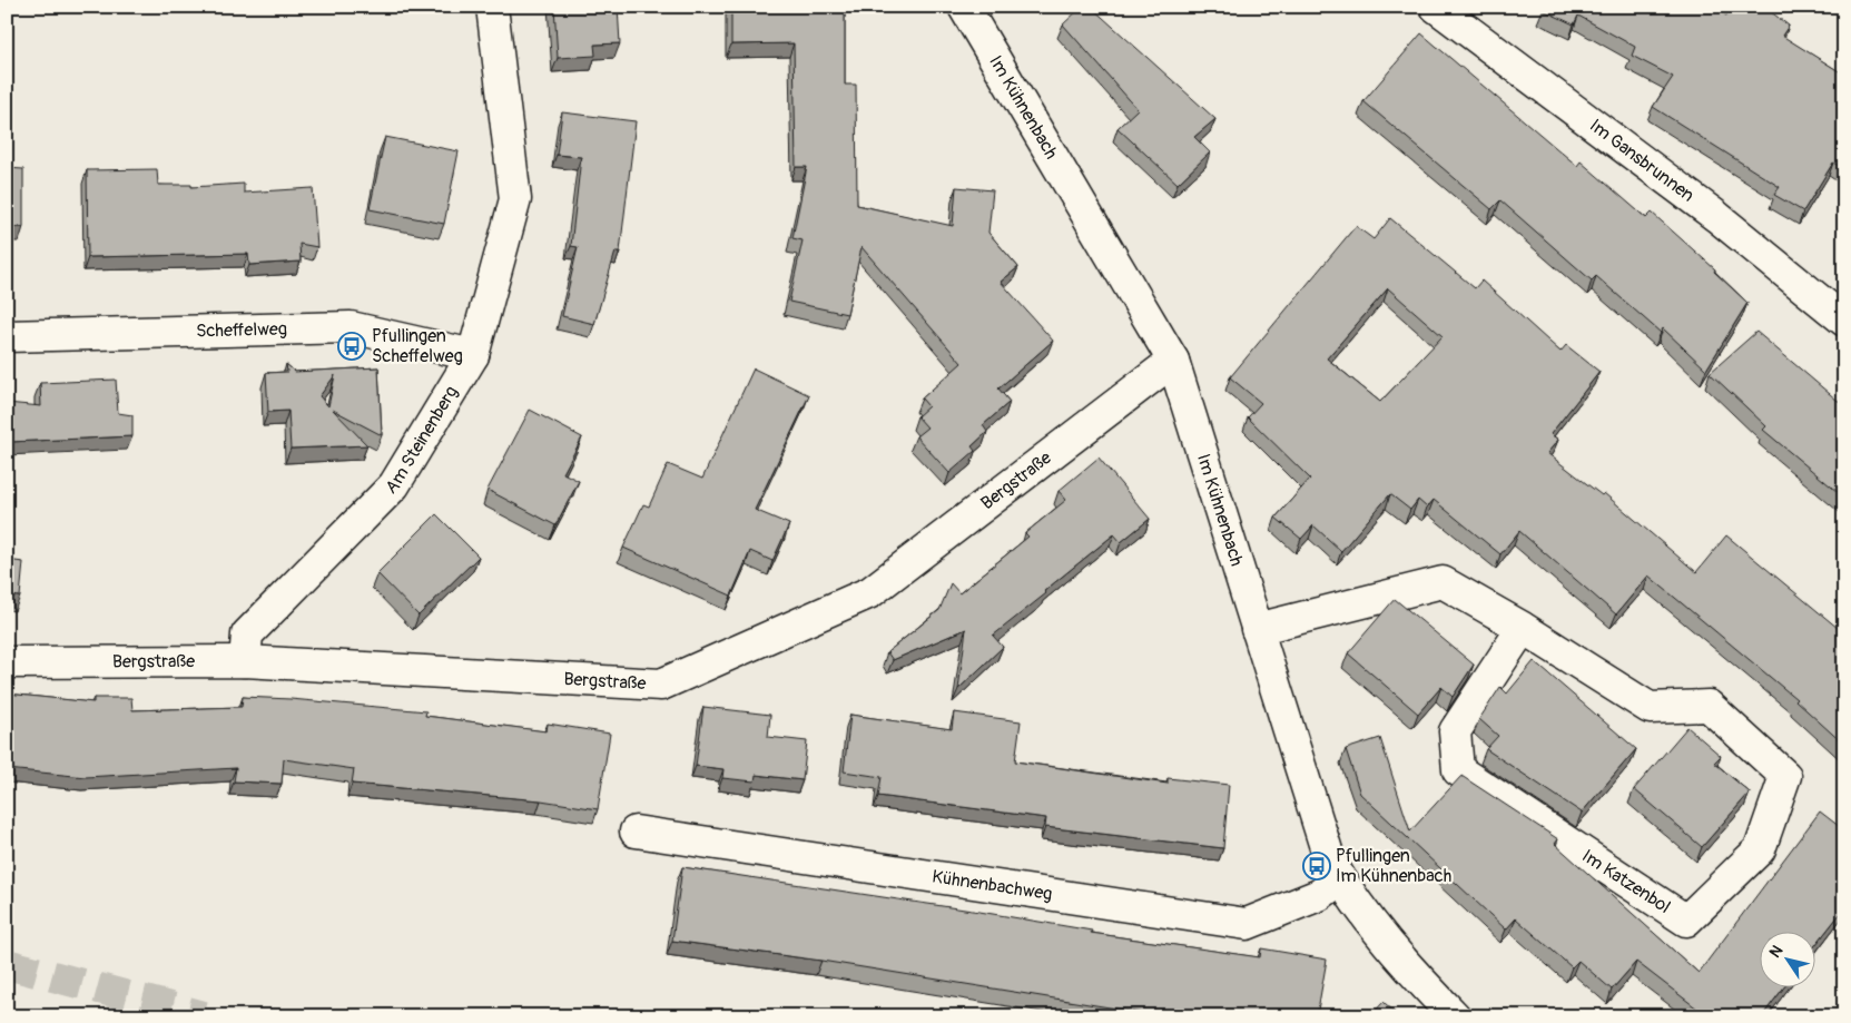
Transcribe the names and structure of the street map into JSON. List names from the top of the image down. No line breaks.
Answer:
{"streets":{"street":["Im Kühnenbach","Im Gansbrunnen","Scheffelweg","Am Steinenberg","Bergstraße","Im Katzenbol","Kühnenbachweg"]},"crossings":[["Im Kühnenbach","Bergstraße"],["Im Kühnenbach","Im Katzenbol"],["Im Kühnenbach","Kühnenbachweg"],["Scheffelweg","Am Steinenberg"],["Am Steinenberg","Bergstraße"]],"places":{"bus stop":["Pfullingen Scheffelweg","Pfullingen Im Kühnenbach"]},"north":"top left"}
